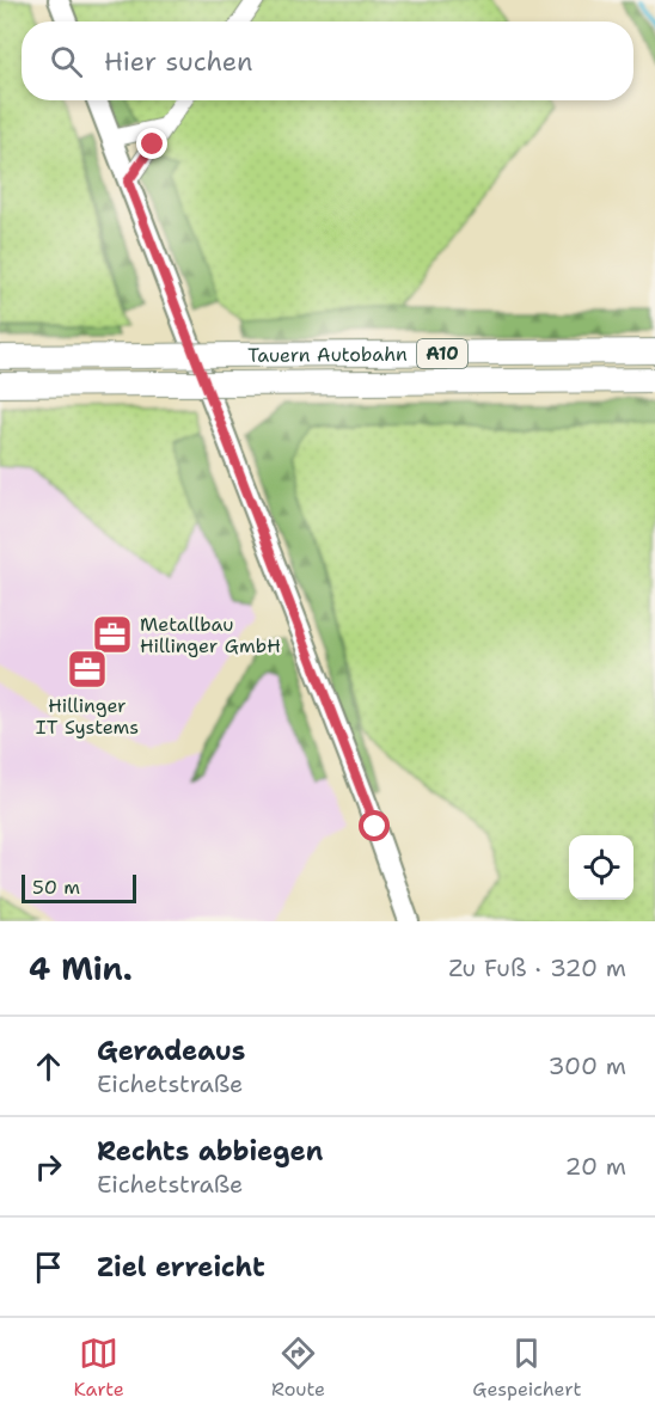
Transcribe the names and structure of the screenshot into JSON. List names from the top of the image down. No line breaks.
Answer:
{"streets":{"highway":["A10","Tauern Autobahn"]},"places":{"office":["Metallbau Hillinger GmbH","Hillinger IT Systems"]},"scale_bar":"50 m","page":{"search":"Hier suchen","scale":"50 m","heading":["4 Min.","Zu Fuß · 320 m"],"list":[["Geradeaus","Eichetstraße","300 m"],["Rechts abbiegen","Eichetstraße","20 m"],"Ziel erreicht"],"nav":["Karte","Route","Gespeichert"]}}
